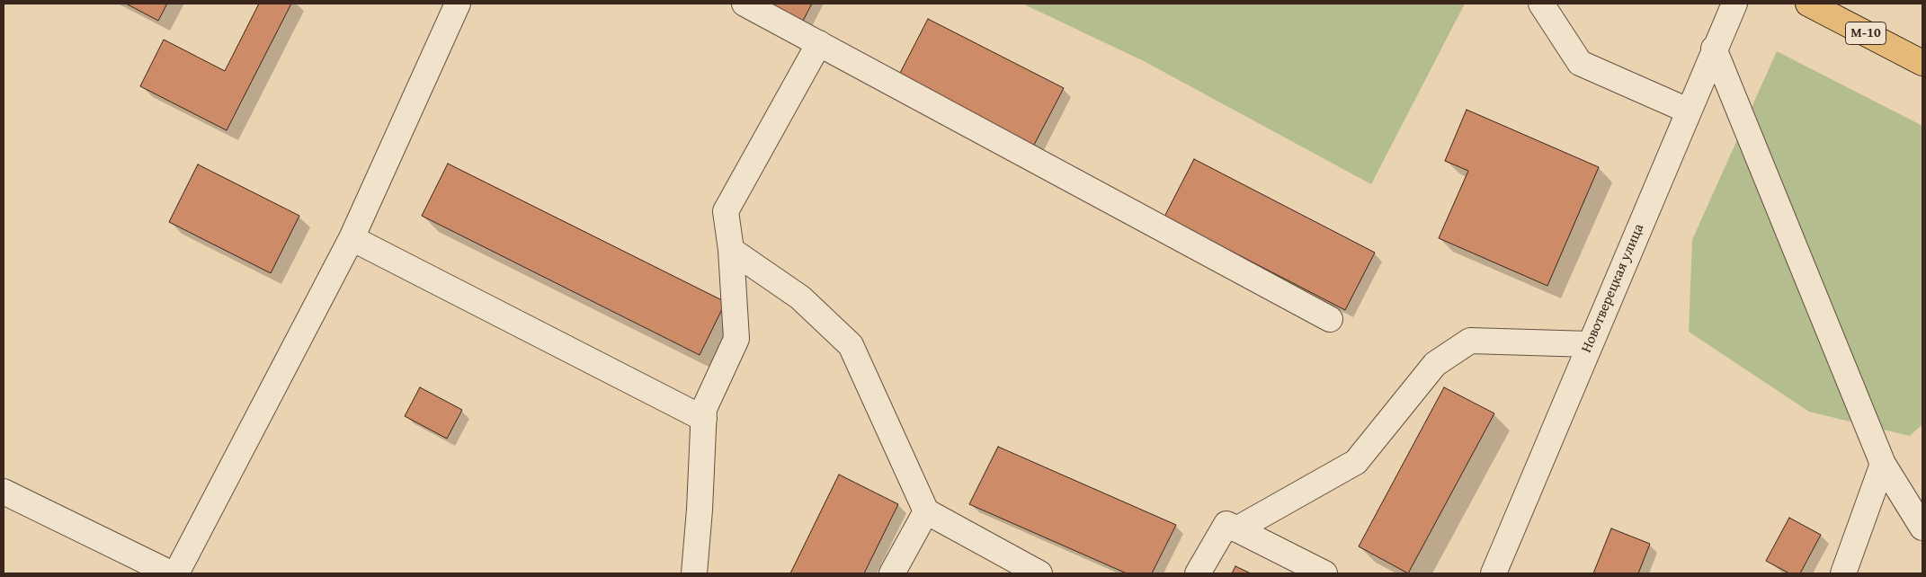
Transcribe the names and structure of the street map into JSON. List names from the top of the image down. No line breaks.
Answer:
{"streets":{"highway":["М-10"],"street":["Новотверецкая улица"]}}
